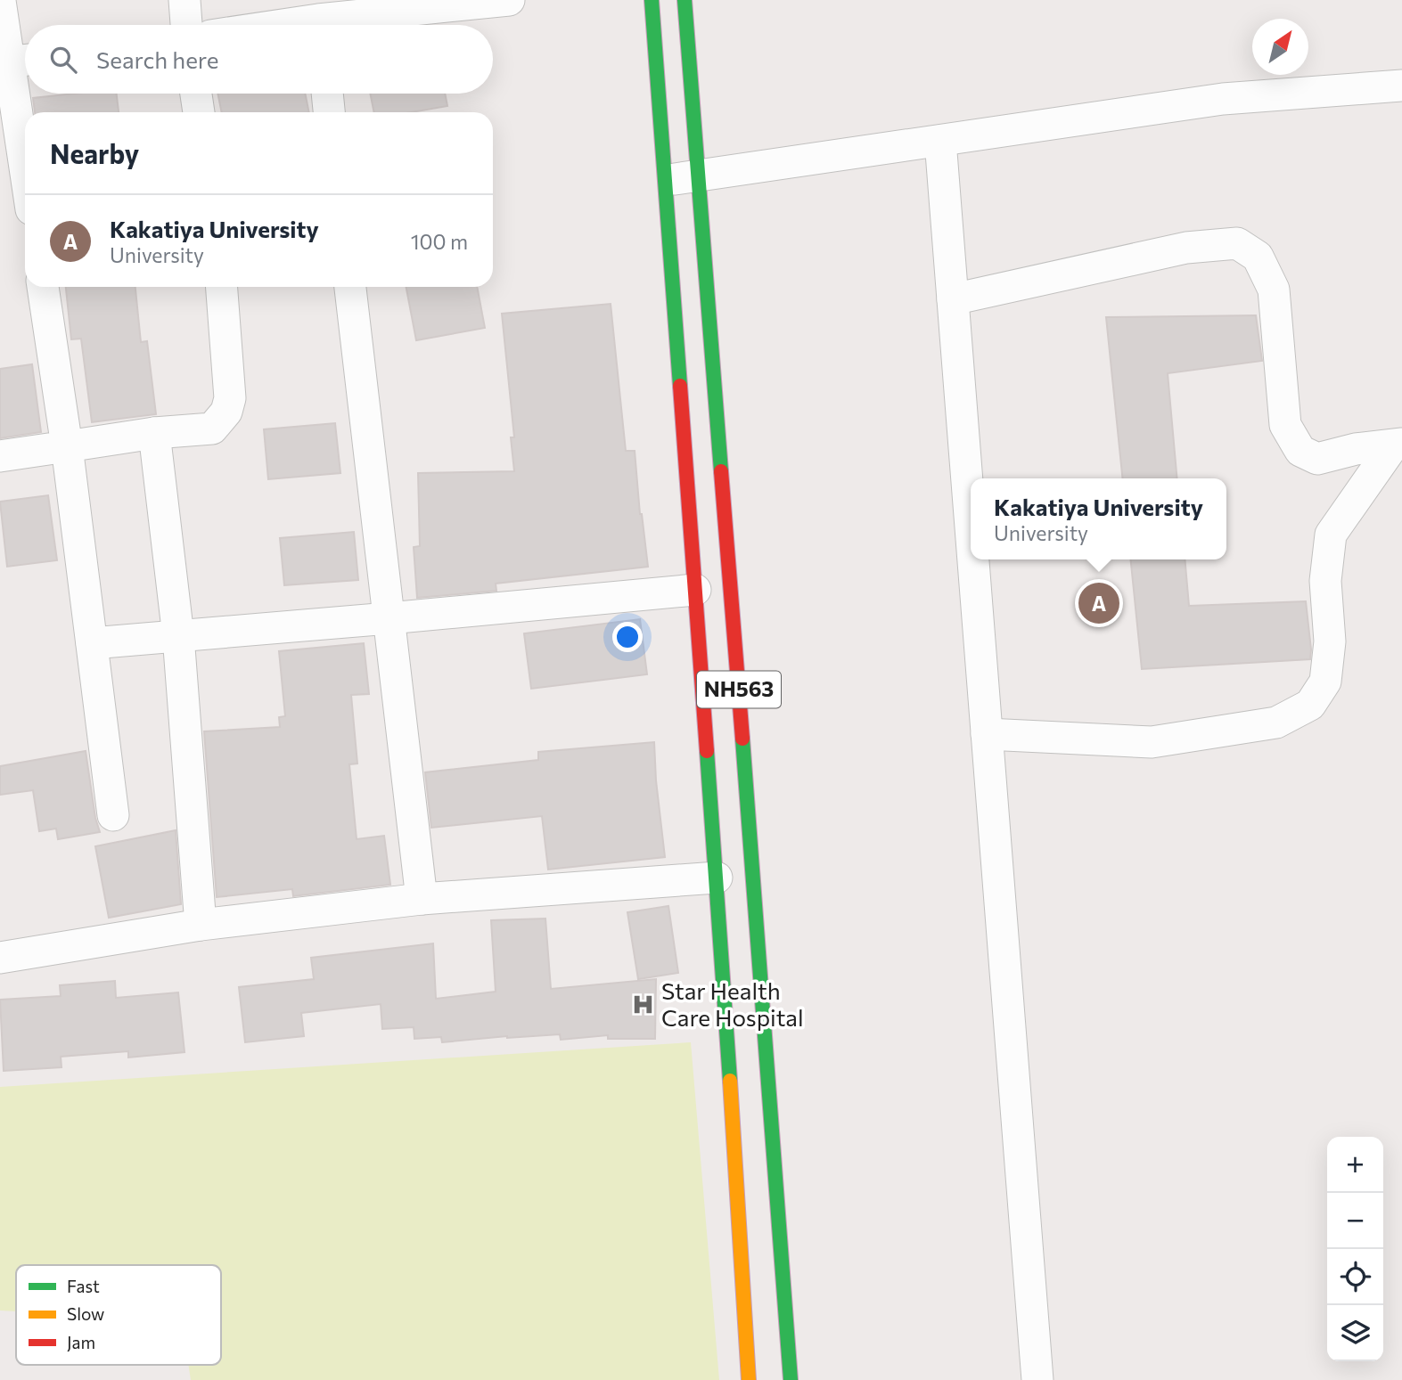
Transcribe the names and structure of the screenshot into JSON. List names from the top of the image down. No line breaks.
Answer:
{"streets":{"highway":["NH563"]},"places":{"hospital":["Star Health Care Hospital"]},"legend":["Fast","Slow","Jam"],"north":"top right","page":{"search":"Search here","heading":"Nearby","list":[{"mark":"A","name":"Kakatiya University","note":"University","value":"100 m"}],"popup":["Kakatiya University","University"],"pins":"A","map_buttons":["+","−"]}}
